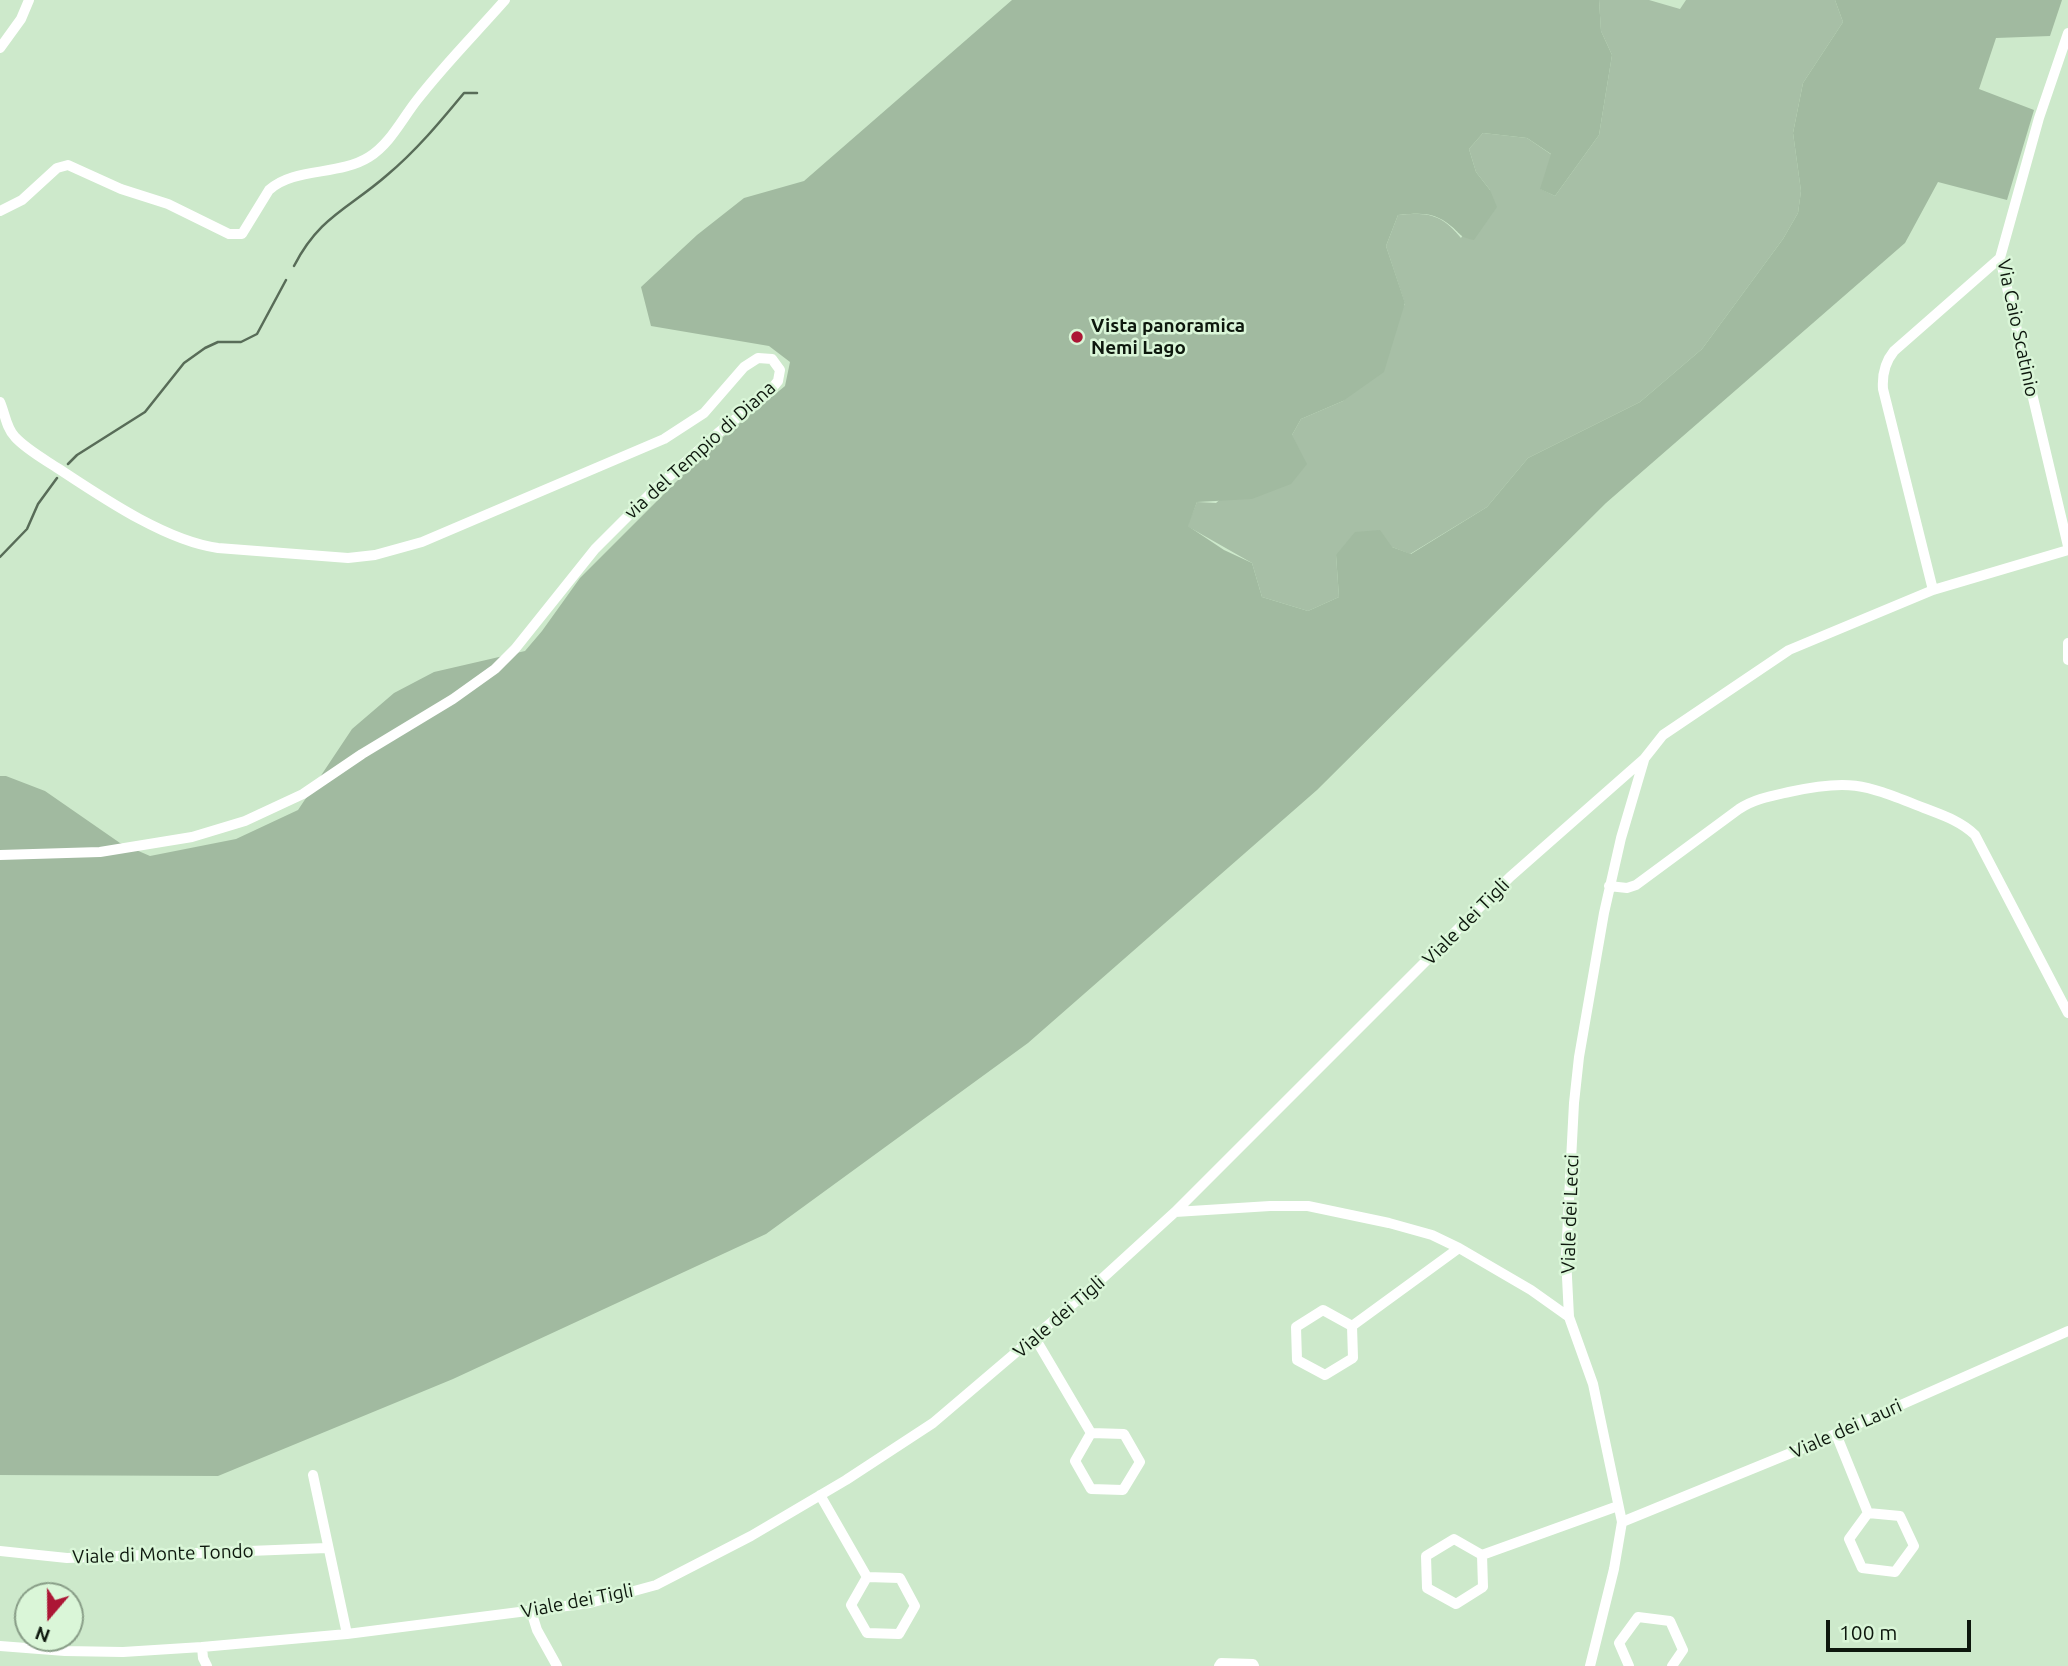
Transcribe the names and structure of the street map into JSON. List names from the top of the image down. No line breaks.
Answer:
{"streets":{"street":["Via Caio Scatinio","via del Tempio di Diana","Viale dei Tigli","Viale dei Lecci","Viale dei Lauri","Viale di Monte Tondo"]},"crossings":[["Via Caio Scatinio","Viale dei Tigli"],["Viale dei Tigli","Viale dei Lecci"],["Viale dei Lecci","Viale dei Lauri"]],"places":["Vista panoramica Nemi Lago"],"scale_bar":"100 m","north":"bottom"}
